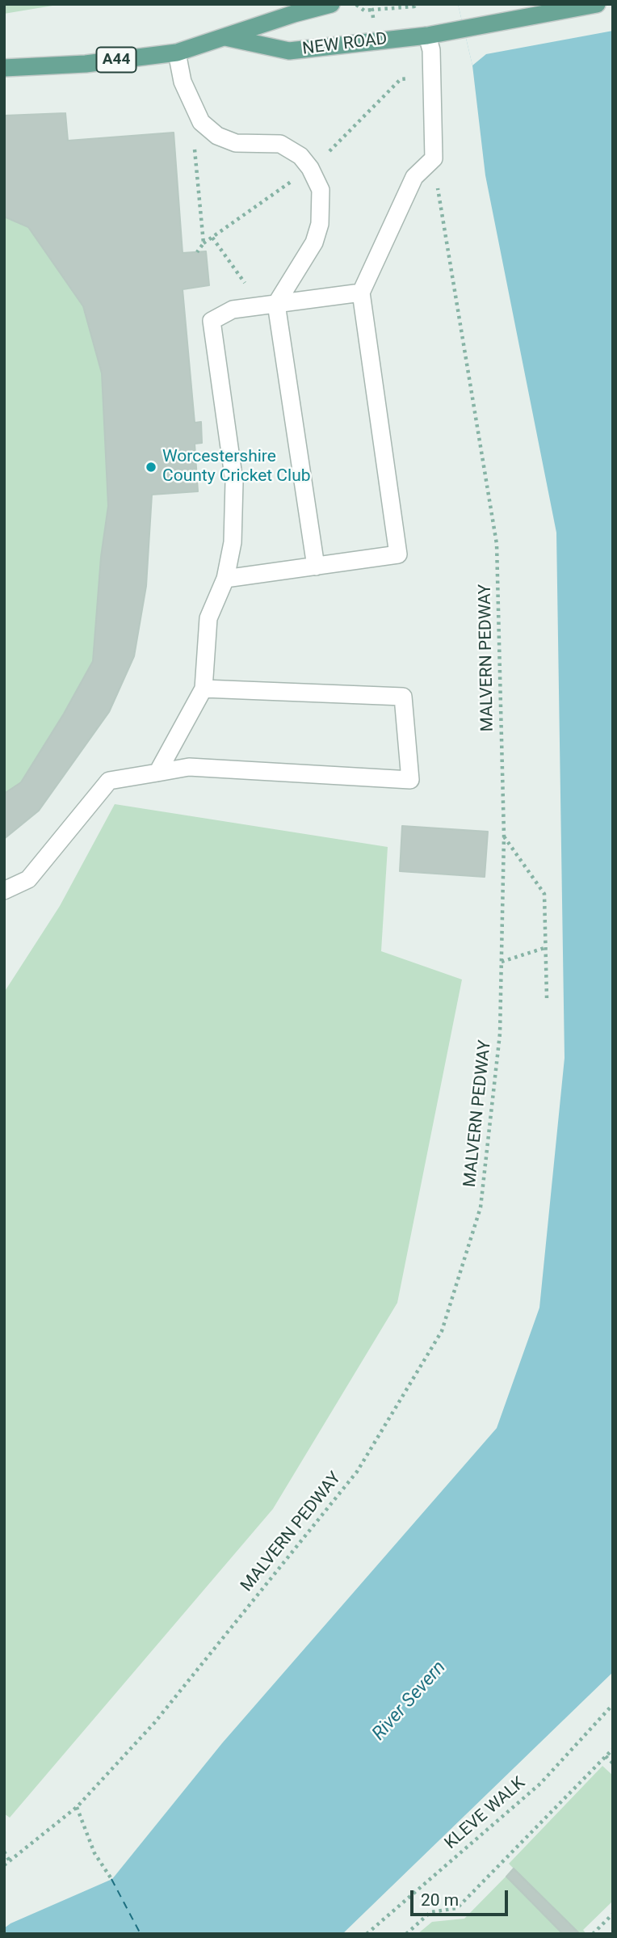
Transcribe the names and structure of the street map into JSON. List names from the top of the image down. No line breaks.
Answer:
{"streets":{"main road":["NEW ROAD","A44"],"path":["MALVERN PEDWAY","KLEVE WALK"]},"water":["River Severn"],"places":["Worcestershire County Cricket Club"],"scale_bar":"20 m"}
